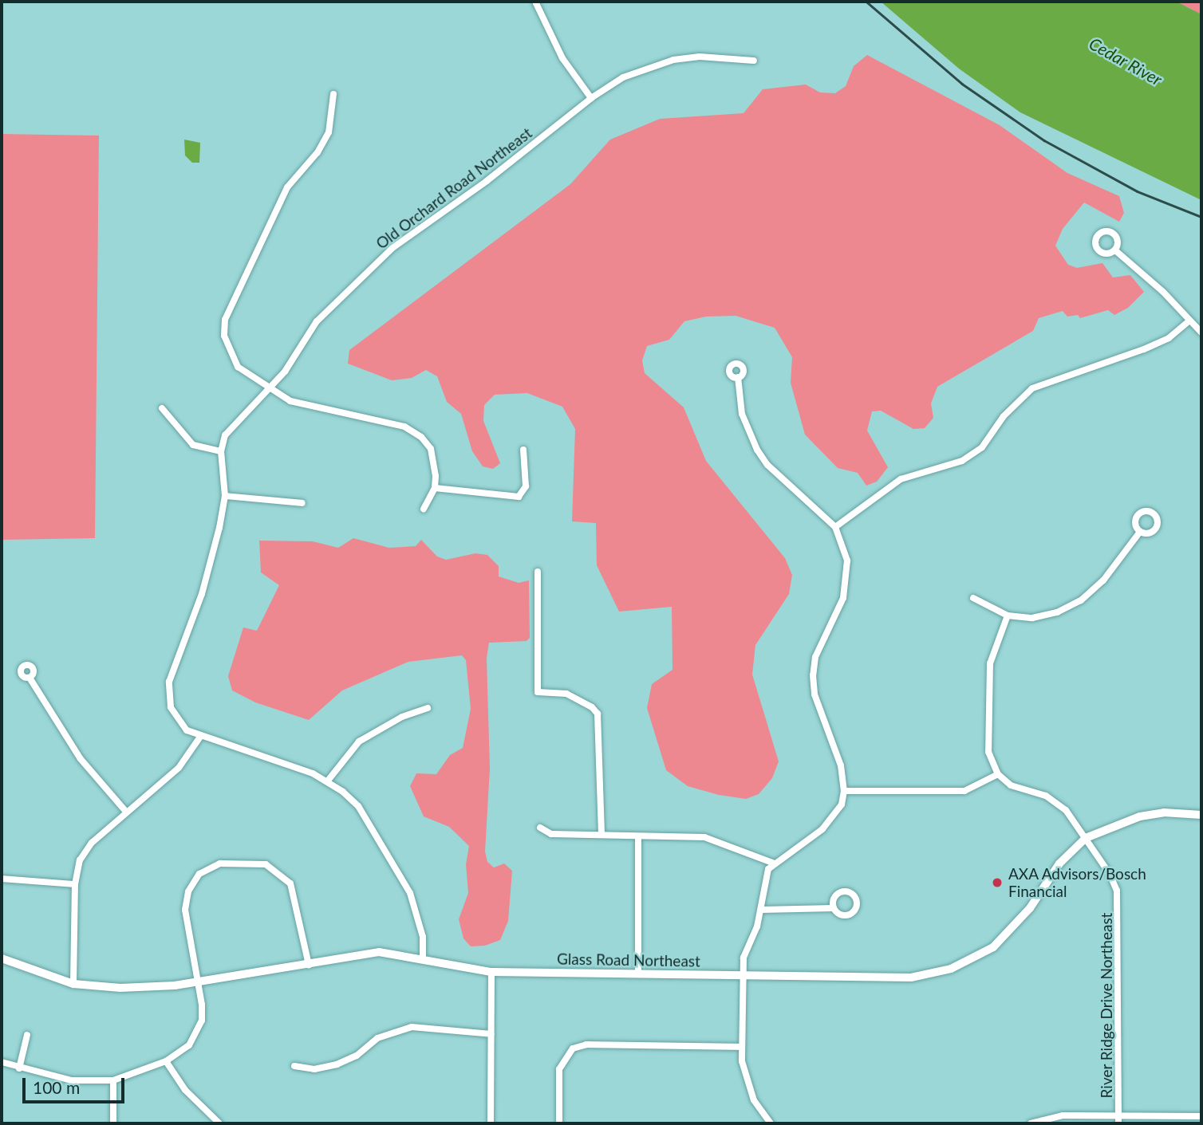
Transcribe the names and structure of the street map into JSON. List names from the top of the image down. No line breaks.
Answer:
{"streets":{"street":["Old Orchard Road Northeast","Glass Road Northeast","River Ridge Drive Northeast"]},"crossings":[["Old Orchard Road Northeast","Glass Road Northeast"],["Glass Road Northeast","River Ridge Drive Northeast"]],"water":["Cedar River"],"places":["AXA Advisors/Bosch Financial"],"scale_bar":"100 m"}
